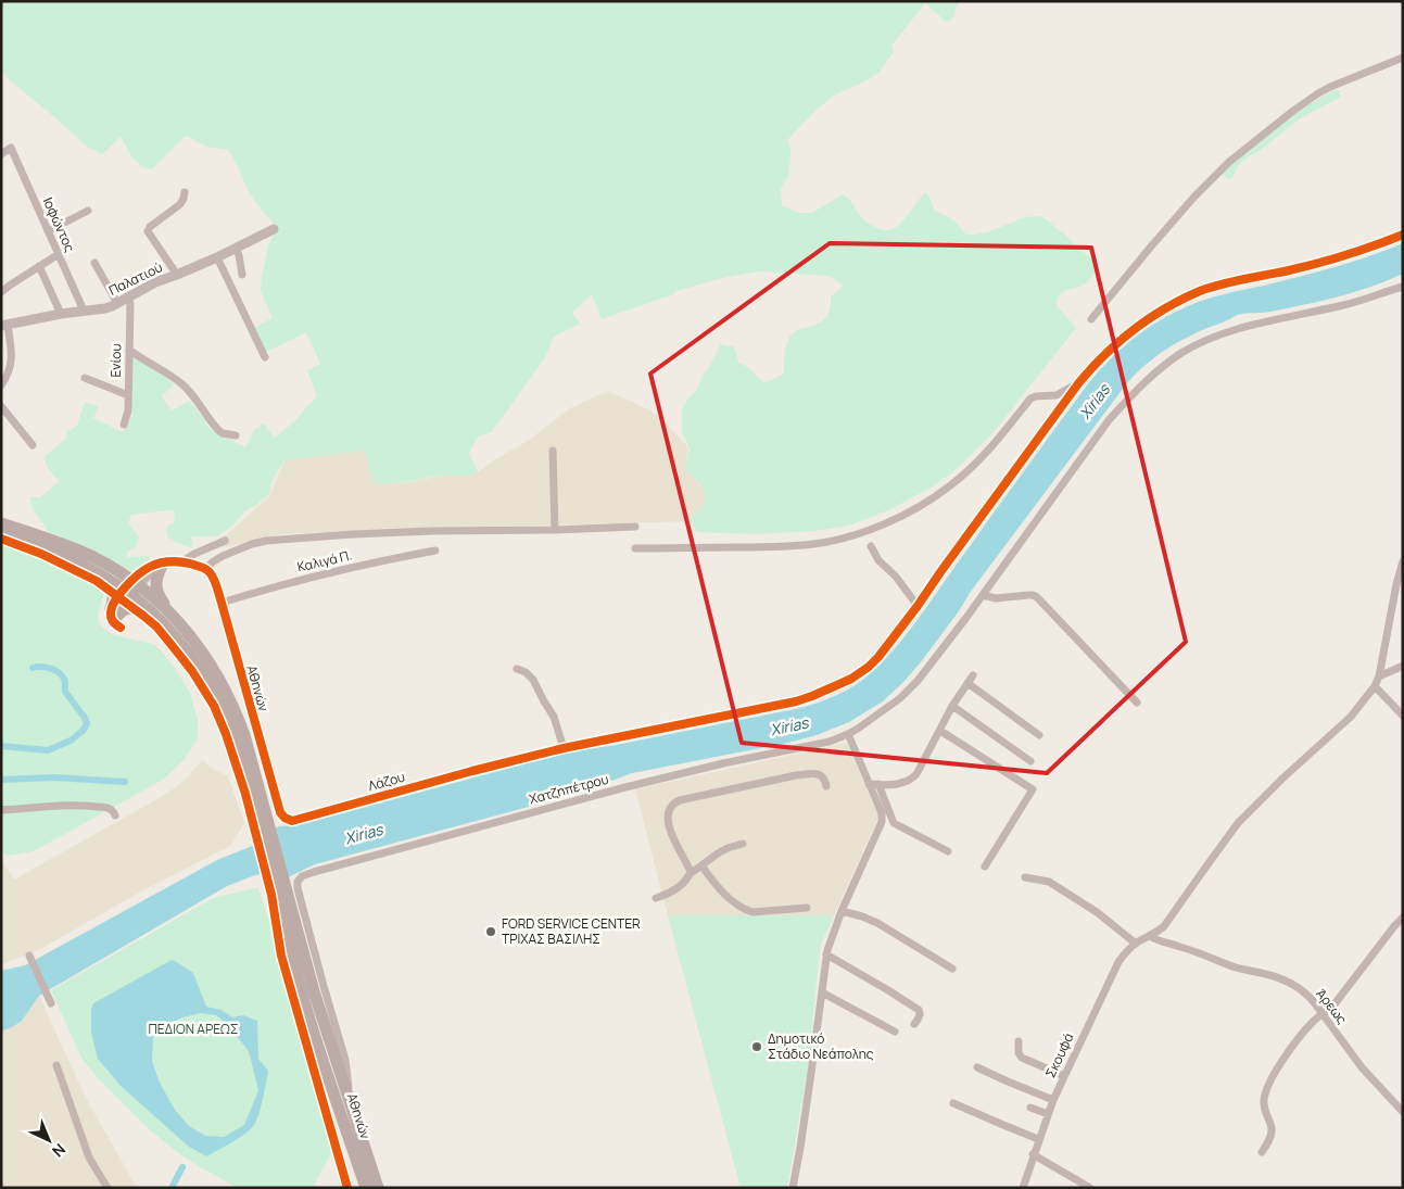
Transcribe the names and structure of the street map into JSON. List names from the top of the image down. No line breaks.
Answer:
{"streets":{"main road":["Αθηνών"],"street":["Ιοφώντος","Παλατιού","Ενίου","Καλιγά Π.","Λάζου","Χατζηπέτρου","Άρεως","Σκουφά"]},"crossings":[["Ιοφώντος","Παλατιού"],["Παλατιού","Ενίου"],["Καλιγά Π.","Αθηνών"],["Αθηνών","Λάζου"],["Αθηνών","Χατζηπέτρου"],["Άρεως","Σκουφά"]],"water":["Xirias"],"parks":["ΠΕΔΙΟΝ ΑΡΕΩΣ"],"places":["FORD SERVICE CENTER ΤΡΙΧΑΣ ΒΑΣΙΛΗΣ","Δημοτικό Στάδιο Νεάπολης"],"north":"bottom right"}
